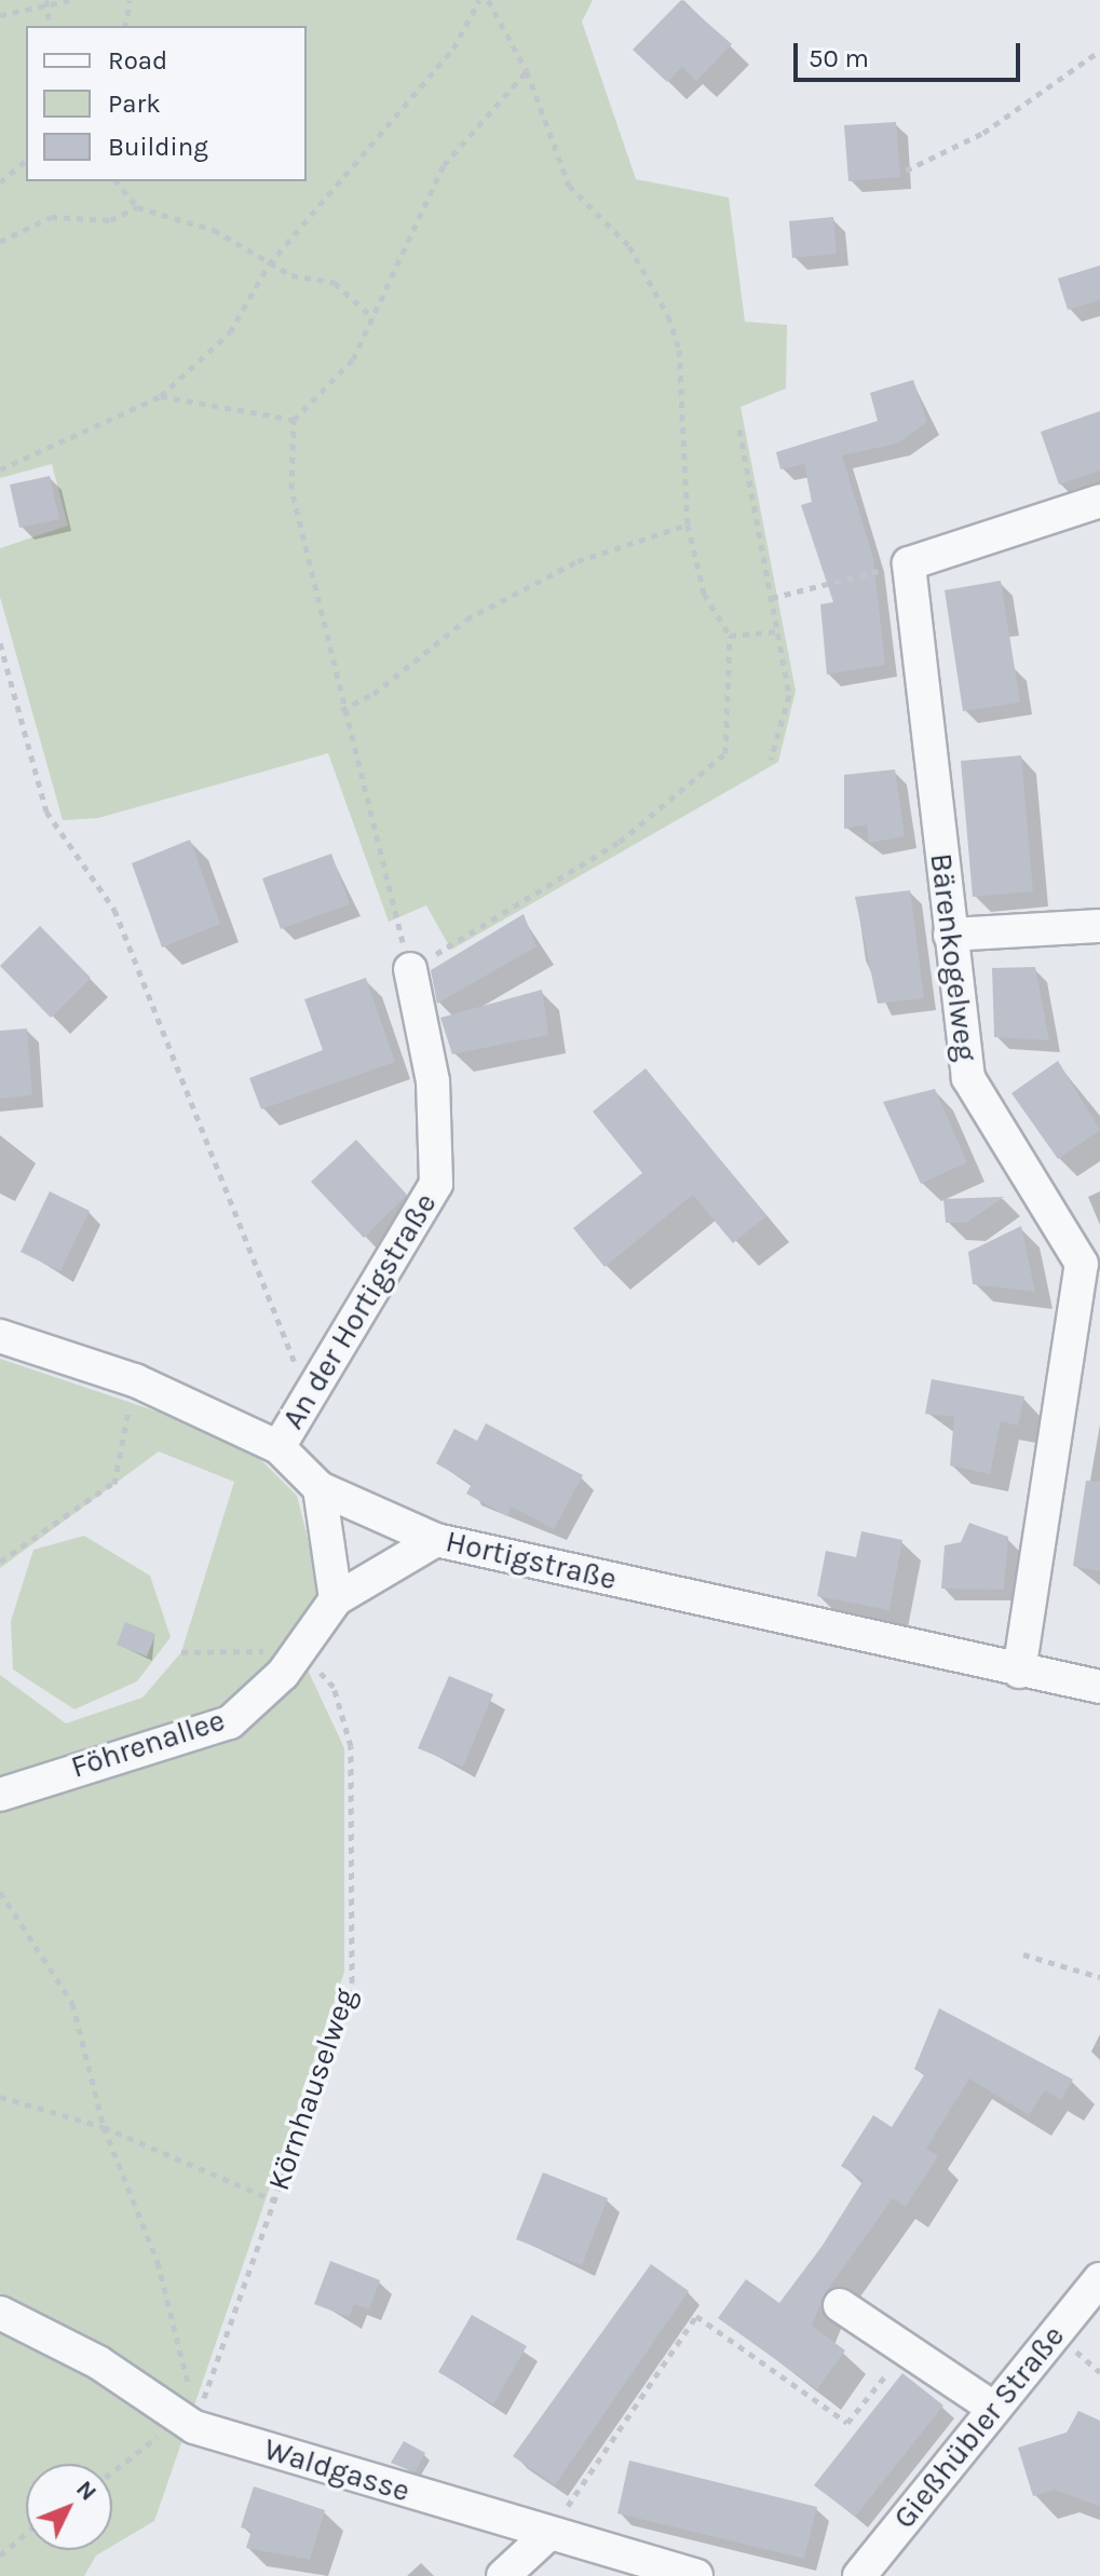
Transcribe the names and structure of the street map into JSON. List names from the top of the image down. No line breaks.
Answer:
{"streets":{"street":["Bärenkogelweg","An der Hortigstraße","Hortigstraße","Föhrenallee","Gießhübler Straße","Waldgasse"],"path":["Körnhauselweg"]},"crossings":[["Bärenkogelweg","Hortigstraße"],["An der Hortigstraße","Hortigstraße"],["Hortigstraße","Föhrenallee"],["Föhrenallee","Körnhauselweg"],["Körnhauselweg","Waldgasse"]],"legend":["Road","Park","Building"],"scale_bar":"50 m","north":"top right"}
